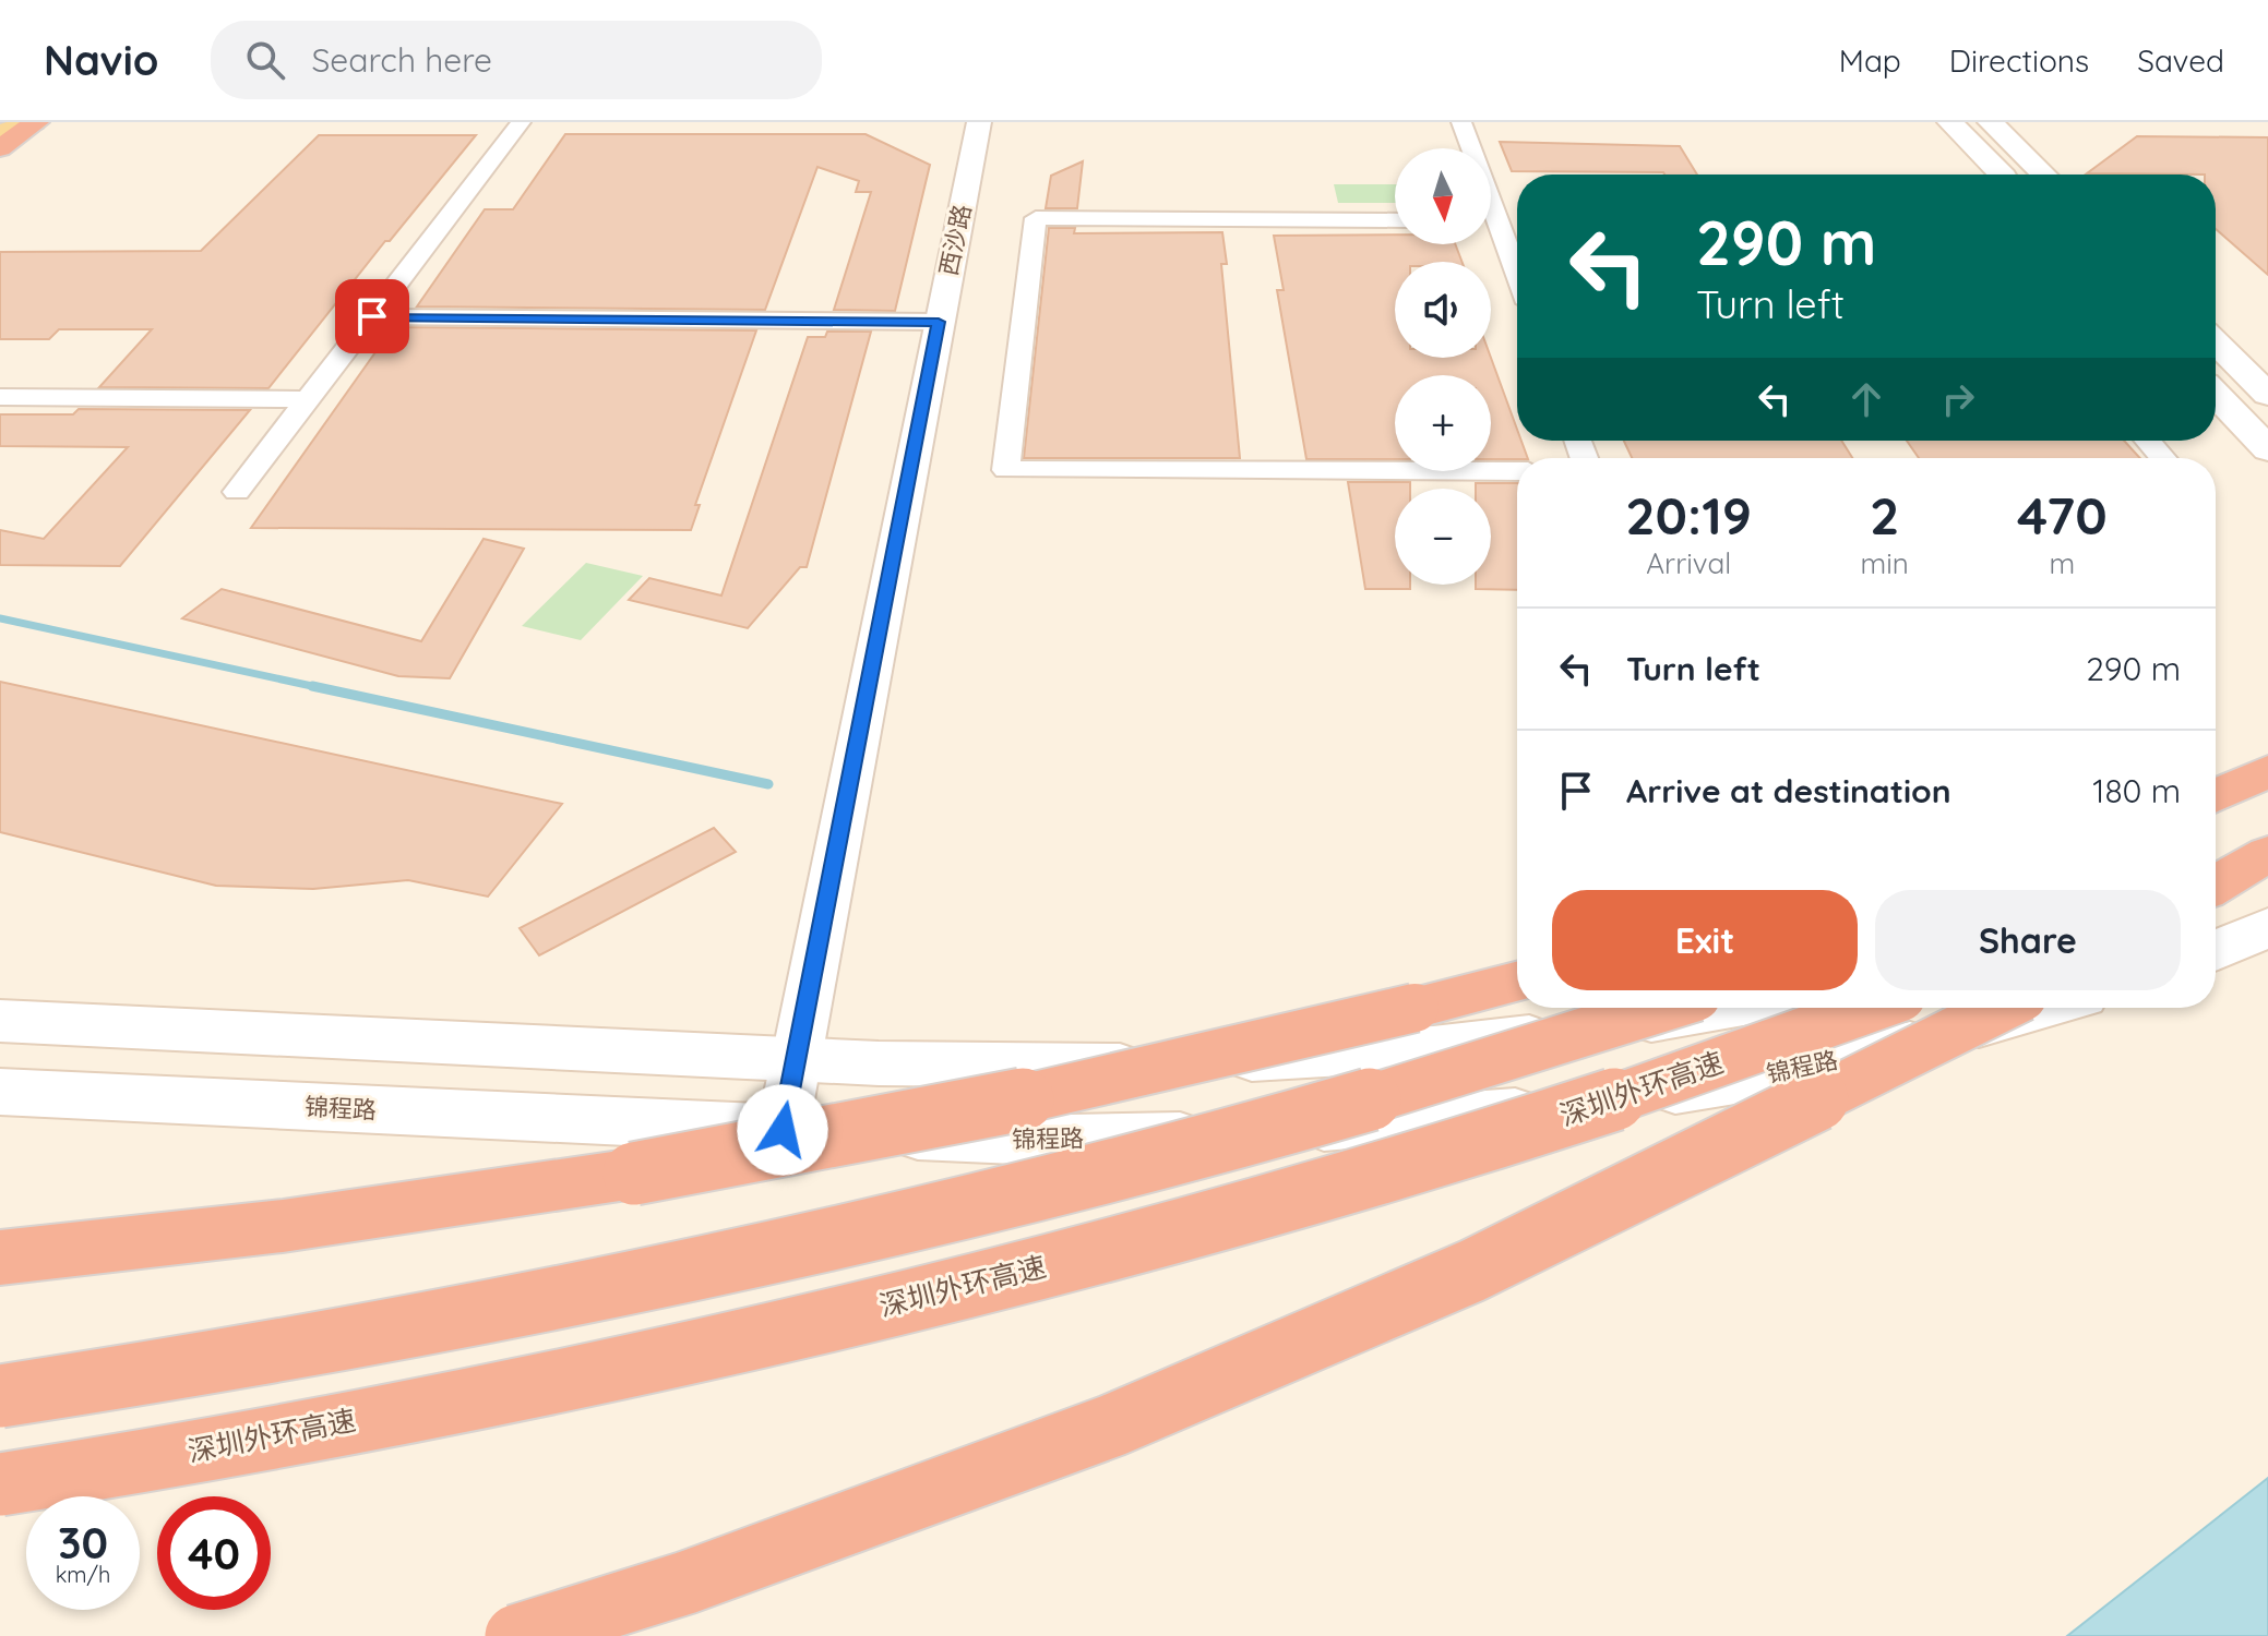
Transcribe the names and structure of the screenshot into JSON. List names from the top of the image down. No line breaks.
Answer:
{"streets":{"highway":["深圳外环高速"],"main road":["锦程路"],"street":["西沙路"]},"crossings":[["西沙路","锦程路"]],"north":"bottom","page":{"header":"Navio","search":"Search here","nav":["Map","Directions","Saved"],"map_buttons":["+","−"],"turn":["290 m","Turn left"],"eta":["20:19","Arrival","2","min","470","m"],"list":[{"name":"Turn left","value":"290 m"},{"name":"Arrive at destination","value":"180 m"}],"buttons":["Exit","Share"],"speed":"30 km/h","limit":"40"}}
